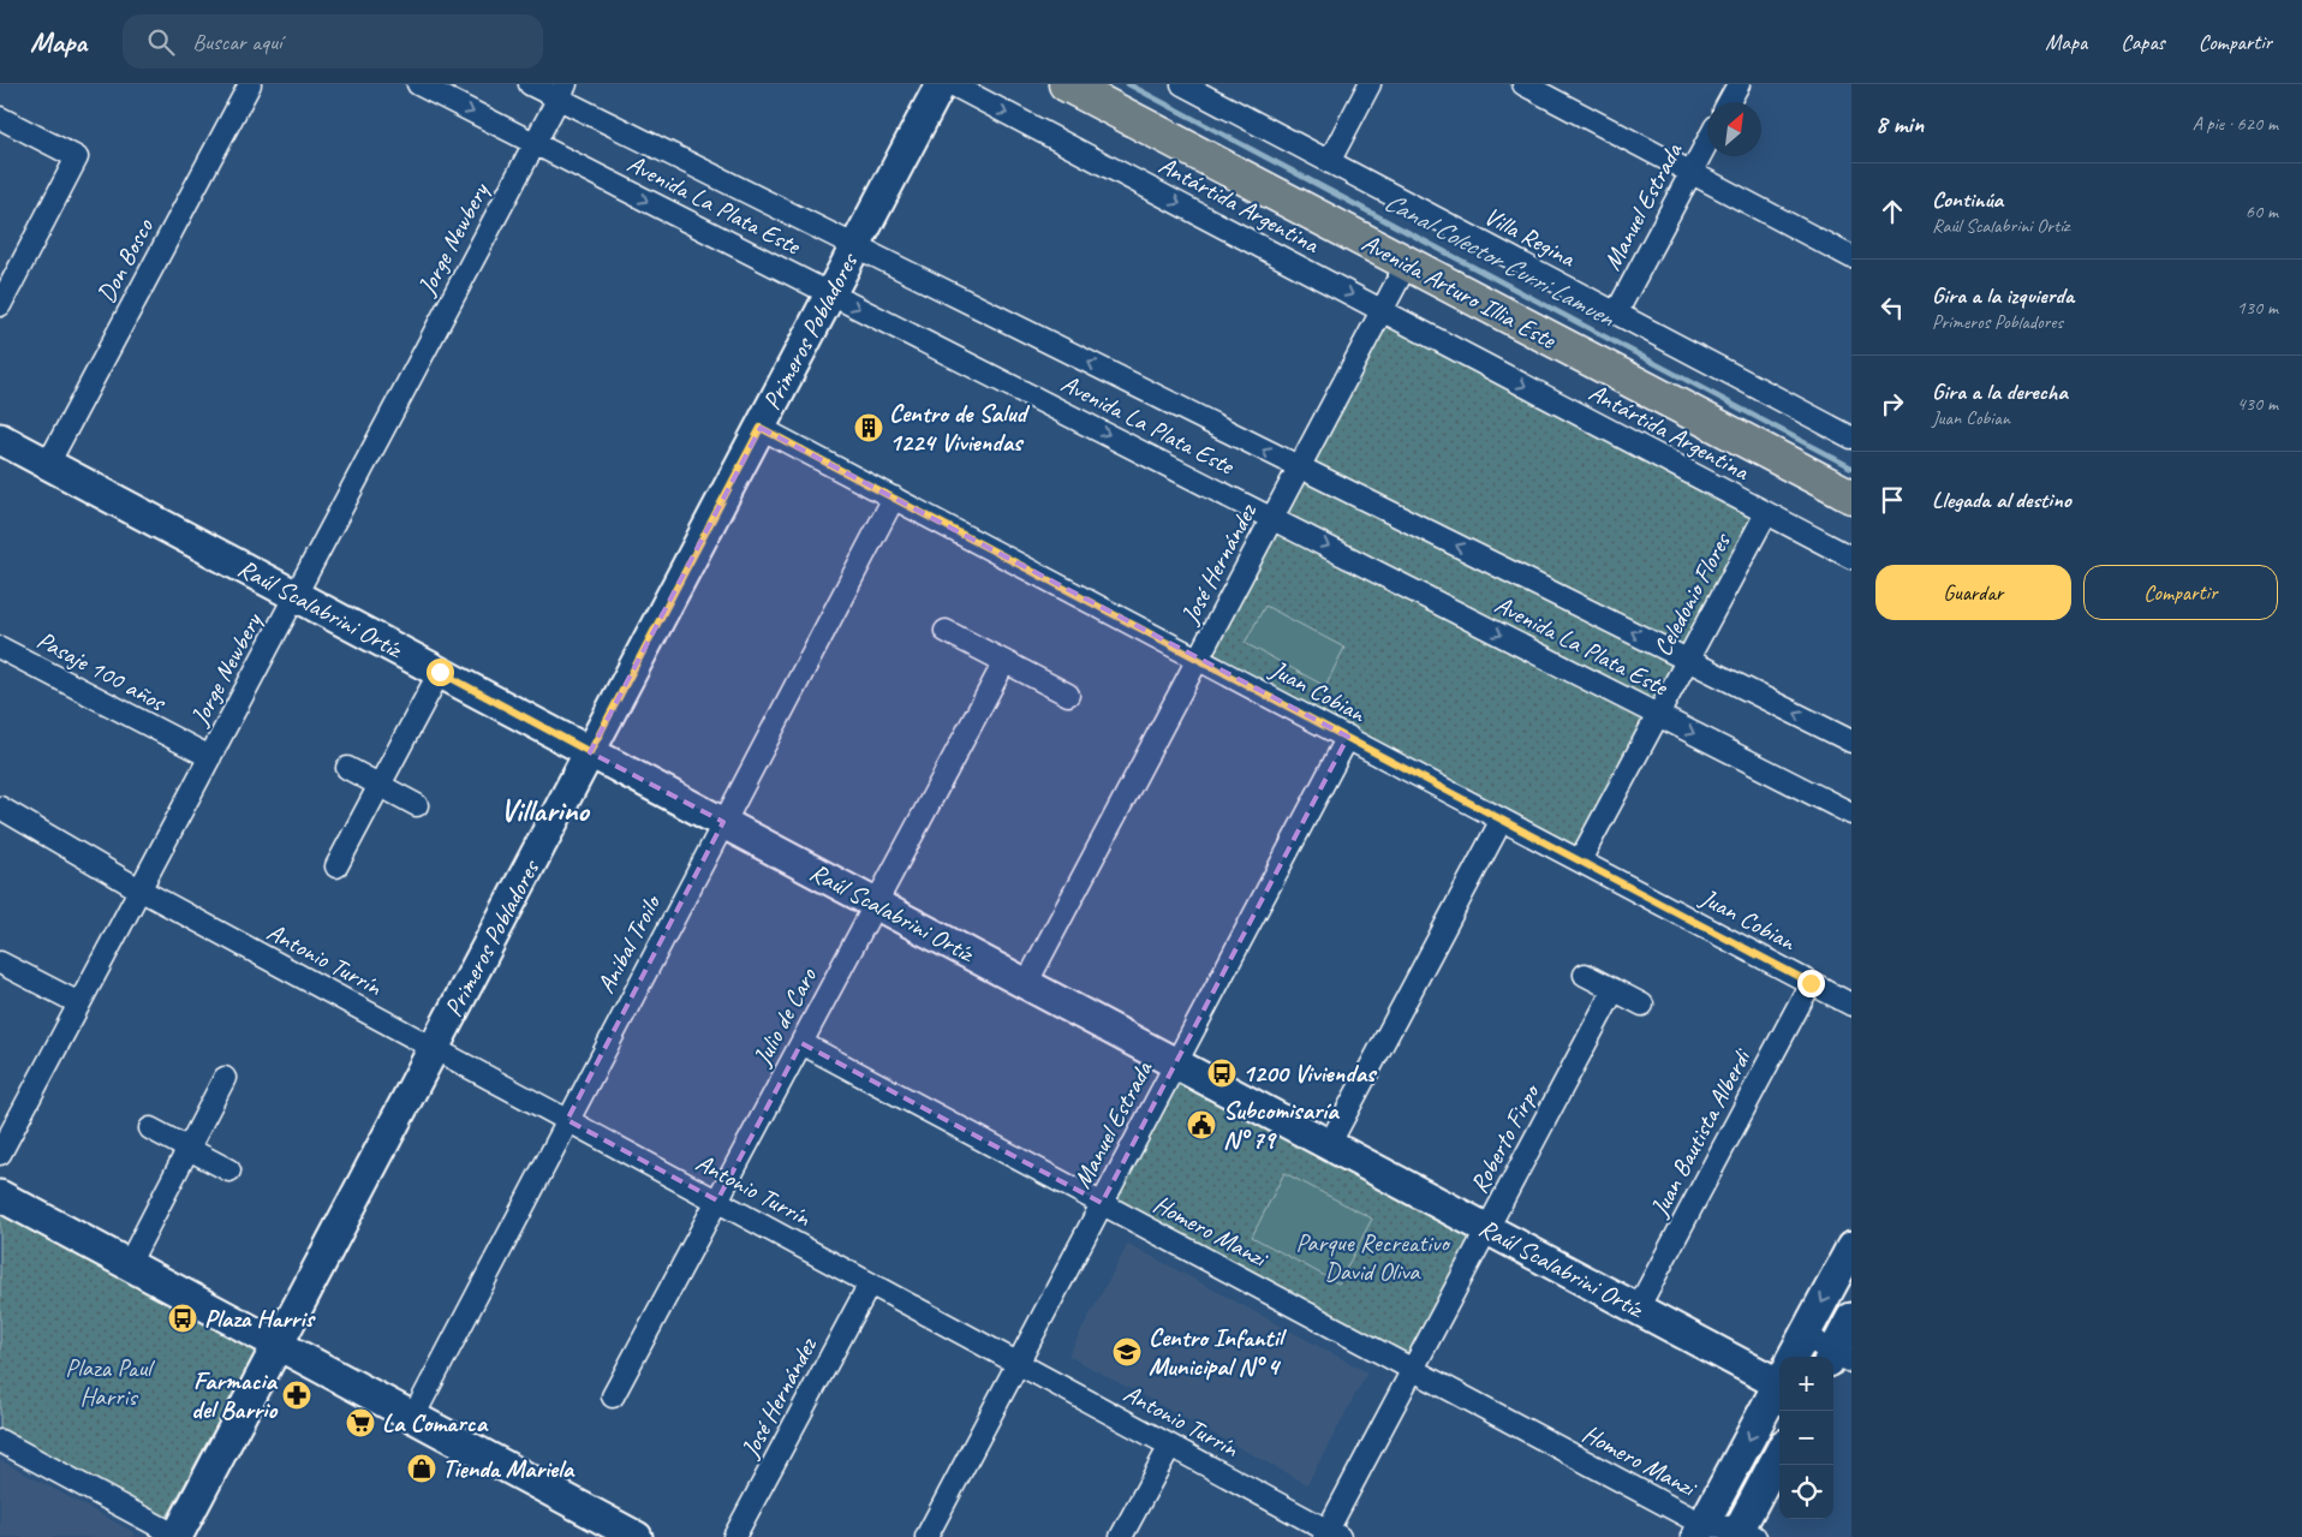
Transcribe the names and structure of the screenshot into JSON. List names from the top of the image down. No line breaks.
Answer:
{"streets":{"main road":["Avenida Arturo Illia Este"],"street":["Avenida La Plata Este","Antártida Argentina","Manuel Estrada","Villa Regina","Jorge Newbery","Don Bosco","Primeros Pobladores","José Hernández","Celedonio Flores","Raúl Scalabrini Ortíz","Pasaje 100 años","Juan Cobian","Anibal Troilo","Antonio Turrín","Julio de Caro","Juan Bautista Alberdi","Roberto Firpo","Homero Manzi"]},"crossings":[["Avenida La Plata Este","Jorge Newbery"],["Avenida La Plata Este","Primeros Pobladores"],["Avenida La Plata Este","José Hernández"],["Avenida La Plata Este","Celedonio Flores"],["Antártida Argentina","José Hernández"],["Antártida Argentina","Celedonio Flores"],["Manuel Estrada","Villa Regina"],["Manuel Estrada","Raúl Scalabrini Ortíz"],["Manuel Estrada","Juan Cobian"],["Manuel Estrada","Antonio Turrín"],["Manuel Estrada","Homero Manzi"],["Jorge Newbery","Raúl Scalabrini Ortíz"],["Jorge Newbery","Pasaje 100 años"],["Jorge Newbery","Antonio Turrín"],["Don Bosco","Raúl Scalabrini Ortíz"],["Avenida Arturo Illia Este","José Hernández"],["Primeros Pobladores","Raúl Scalabrini Ortíz"],["Primeros Pobladores","Juan Cobian"],["Primeros Pobladores","Antonio Turrín"],["José Hernández","Raúl Scalabrini Ortíz"],["José Hernández","Juan Cobian"],["José Hernández","Antonio Turrín"],["Celedonio Flores","Juan Cobian"],["Raúl Scalabrini Ortíz","Anibal Troilo"],["Raúl Scalabrini Ortíz","Julio de Caro"],["Raúl Scalabrini Ortíz","Juan Bautista Alberdi"],["Raúl Scalabrini Ortíz","Roberto Firpo"],["Juan Cobian","Anibal Troilo"],["Juan Cobian","Juan Bautista Alberdi"],["Anibal Troilo","Antonio Turrín"],["Antonio Turrín","Julio de Caro"],["Antonio Turrín","Roberto Firpo"],["Julio de Caro","Homero Manzi"],["Roberto Firpo","Homero Manzi"]],"one_way":["Antártida Argentina"],"districts":["Villarino"],"water":["Canal Colector Curri Lamuen"],"parks":["Parque Recreativo David Oliva","Plaza Paul Harris"],"places":{"building":["Centro de Salud 1224 Viviendas"],"bus stop":["1200 Viviendas","Plaza Harris"],"public building":["Subcomisaría N° 79"],"school or university":["Centro Infantil Municipal N° 4"],"pharmacy":["Farmacia del Barrio"],"supermarket":["La Comarca"],"shop":["Tienda Mariela"]},"north":"top right","page":{"header":"Mapa","search":"Buscar aquí","nav":["Mapa","Capas","Compartir"],"heading":["8 min","A pie · 620 m"],"list":[["Continúa","Raúl Scalabrini Ortíz","60 m"],["Gira a la izquierda","Primeros Pobladores","130 m"],["Gira a la derecha","Juan Cobian","430 m"],"Llegada al destino"],"buttons":["Guardar","Compartir"],"map_buttons":["+","−"]}}
